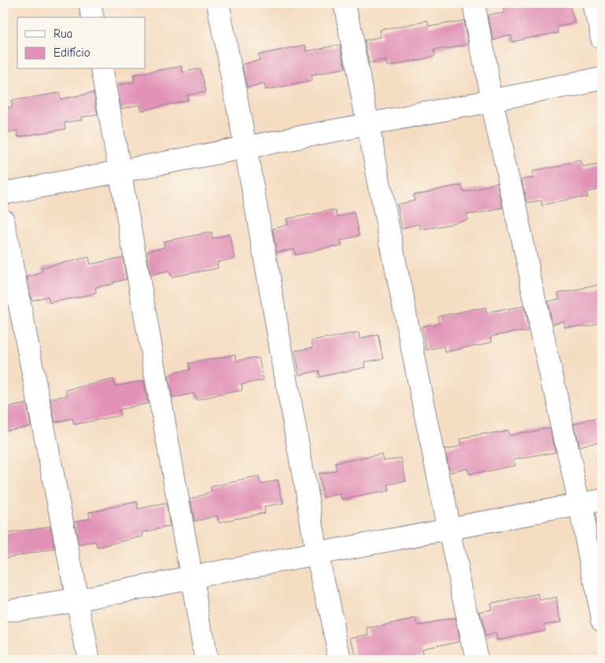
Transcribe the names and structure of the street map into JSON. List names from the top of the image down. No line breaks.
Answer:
{"legend":["Rua","Edifício"]}
